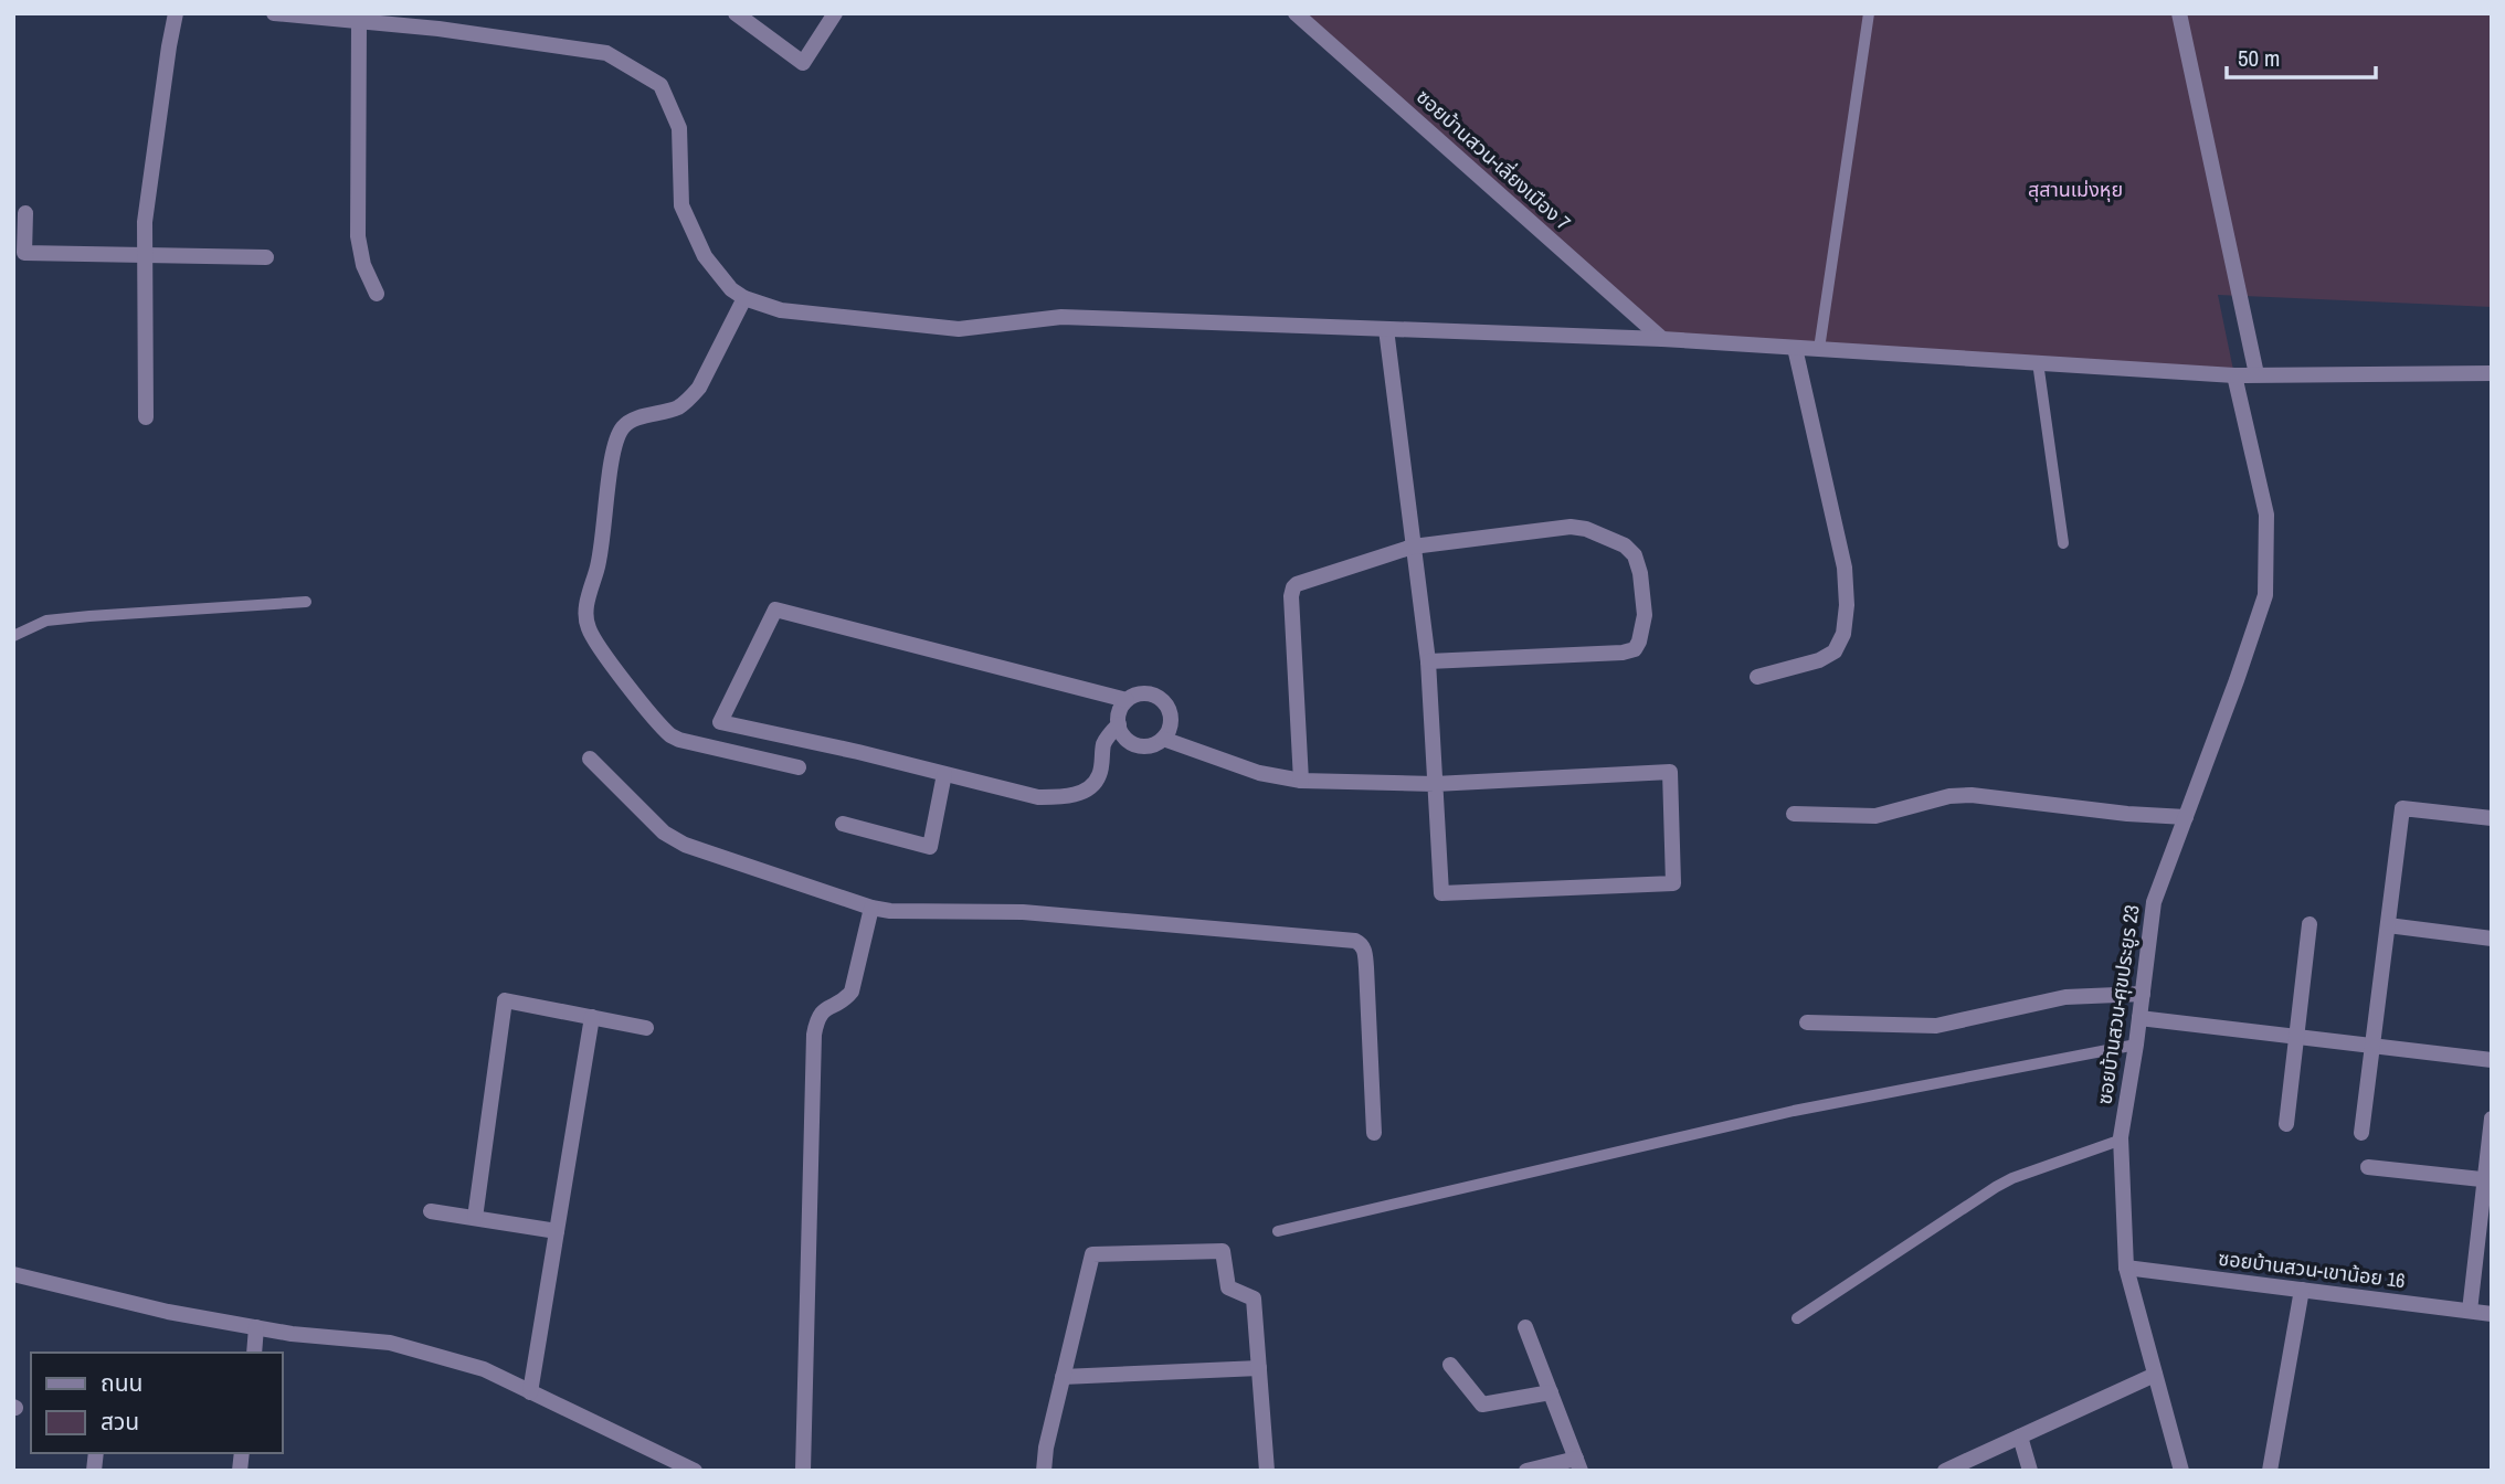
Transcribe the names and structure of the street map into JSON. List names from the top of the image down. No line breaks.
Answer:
{"streets":{"street":["ซอยบ้านสวน-เลี่ยงเมือง 7","ซอยบ้านสวน-ศุขประยูร 23","ซอยบ้านสวน-เขาน้อย 16"]},"crossings":[["ซอยบ้านสวน-ศุขประยูร 23","ซอยบ้านสวน-เขาน้อย 16"]],"parks":["สุสานเม่งหุย"],"legend":["ถนน","สวน"],"scale_bar":"50 m"}
